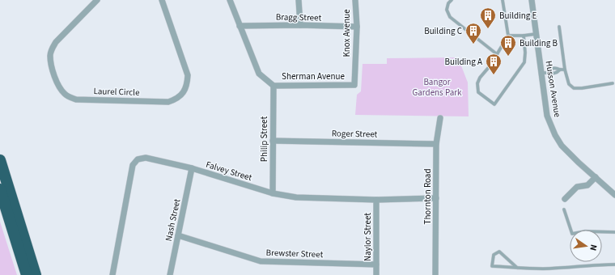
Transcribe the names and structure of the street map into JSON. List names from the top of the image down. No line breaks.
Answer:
{"streets":{"street":["Bragg Street","Knox Avenue","Sherman Avenue","Husson Avenue","Laurel Circle","Roger Street","Philip Street","Falvey Street","Thornton Road","Nash Street","Naylor Street","Brewster Street"]},"crossings":[["Bragg Street","Knox Avenue"],["Bragg Street","Sherman Avenue"],["Knox Avenue","Sherman Avenue"],["Sherman Avenue","Philip Street"],["Roger Street","Philip Street"],["Roger Street","Thornton Road"],["Philip Street","Falvey Street"],["Falvey Street","Thornton Road"],["Falvey Street","Nash Street"],["Falvey Street","Naylor Street"],["Nash Street","Brewster Street"],["Naylor Street","Brewster Street"]],"parks":["Bangor Gardens Park"],"places":{"building":["Building E","Building C","Building B","Building A"]},"north":"right"}
